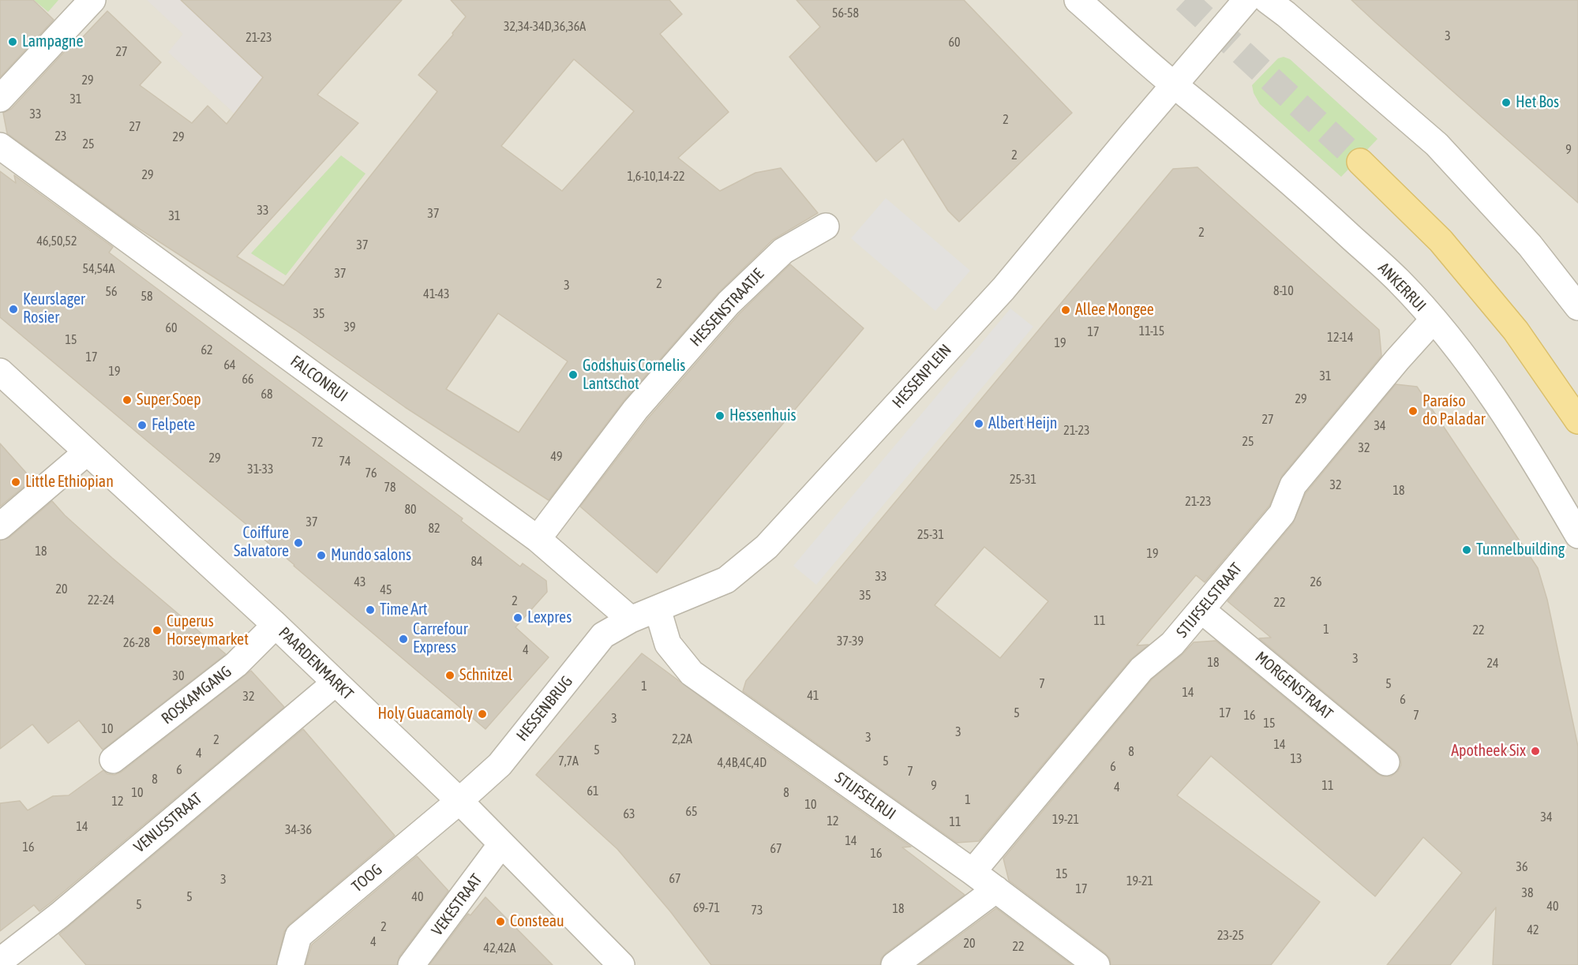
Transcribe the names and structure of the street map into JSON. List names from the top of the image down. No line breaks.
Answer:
{"streets":{"street":["ANKERRUI","HESSENSTRAATJE","HESSENPLEIN","FALCONRUI","STIJFSELSTRAAT","PAARDENMARKT","MORGENSTRAAT","ROSKAMGANG","HESSENBRUG","STIJFSELRUI","VENUSSTRAAT","TOOG","VEKESTRAAT"]},"crossings":[["ANKERRUI","HESSENPLEIN"],["ANKERRUI","STIJFSELSTRAAT"],["HESSENSTRAATJE","FALCONRUI"],["HESSENPLEIN","FALCONRUI"],["HESSENPLEIN","HESSENBRUG"],["HESSENPLEIN","STIJFSELRUI"],["FALCONRUI","HESSENBRUG"],["STIJFSELSTRAAT","MORGENSTRAAT"],["STIJFSELSTRAAT","STIJFSELRUI"],["PAARDENMARKT","ROSKAMGANG"],["PAARDENMARKT","HESSENBRUG"],["PAARDENMARKT","VENUSSTRAAT"],["PAARDENMARKT","TOOG"],["PAARDENMARKT","VEKESTRAAT"],["HESSENBRUG","TOOG"]],"places":["Lampagne","Het Bos","Keurslager Rosier","Allee Mongee","Godshuis Cornelis Lantschot","Super Soep","Paraíso do Paladar","Hessenhuis","Albert Heijn","Felpete","Little Ethiopian","Coiffure Salvatore","Tunnelbuilding","Mundo salons","Time Art","Lexpres","Cuperus Horseymarket","Carrefour Express","Schnitzel","Holy Guacamoly","Apotheek Six","Consteau"],"house_numbers":["56-58","32,34-34D,36,36A","3","21-23","60","27","29","31","33","2","27","23","29","25","9","2","29","1,6-10,14-22","33","37","31","2","46,50,52","37","54,54A","37","2","3","8-10","56","41-43","58","35","39","60","11-15","17","12-14","15","19","62","17","64","19","31","66","68","29","27","34","21-23","25","72","32","49","29","74","31-33","76","25-31","32","78","18","21-23","80","37","82","25-31","18","19","84","33","43","26","20","45","35","22-24","2","22","11","1","22","37-39","26-28","4","3","18","24","30","7","5","1","14","41","32","6","5","17","16","7","3","15","10","3","3","2,2A","2","14","5","8","4","13","7,7A","5","4,4B,4C,4D","6","6","7","8","9","11","4","61","10","8","1","12","10","65","63","34","19-21","12","11","14","34-36","14","16","67","16","36","15","67","3","19-21","17","38","5","40","5","40","69-71","18","73","2","42","23-25","4","20","22","42,42A"]}
